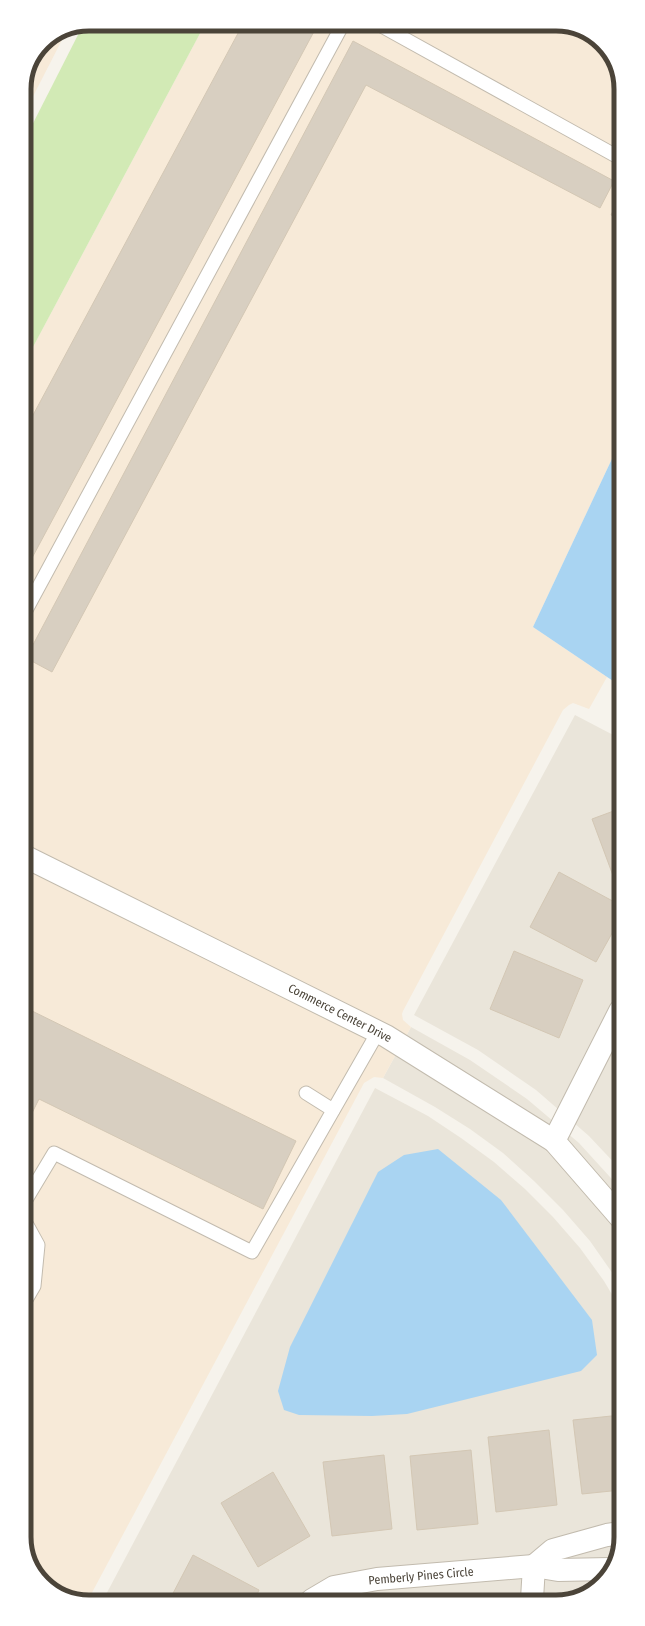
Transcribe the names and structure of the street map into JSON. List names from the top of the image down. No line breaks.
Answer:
{"streets":{"street":["Commerce Center Drive","Pemberly Pines Circle"]}}
